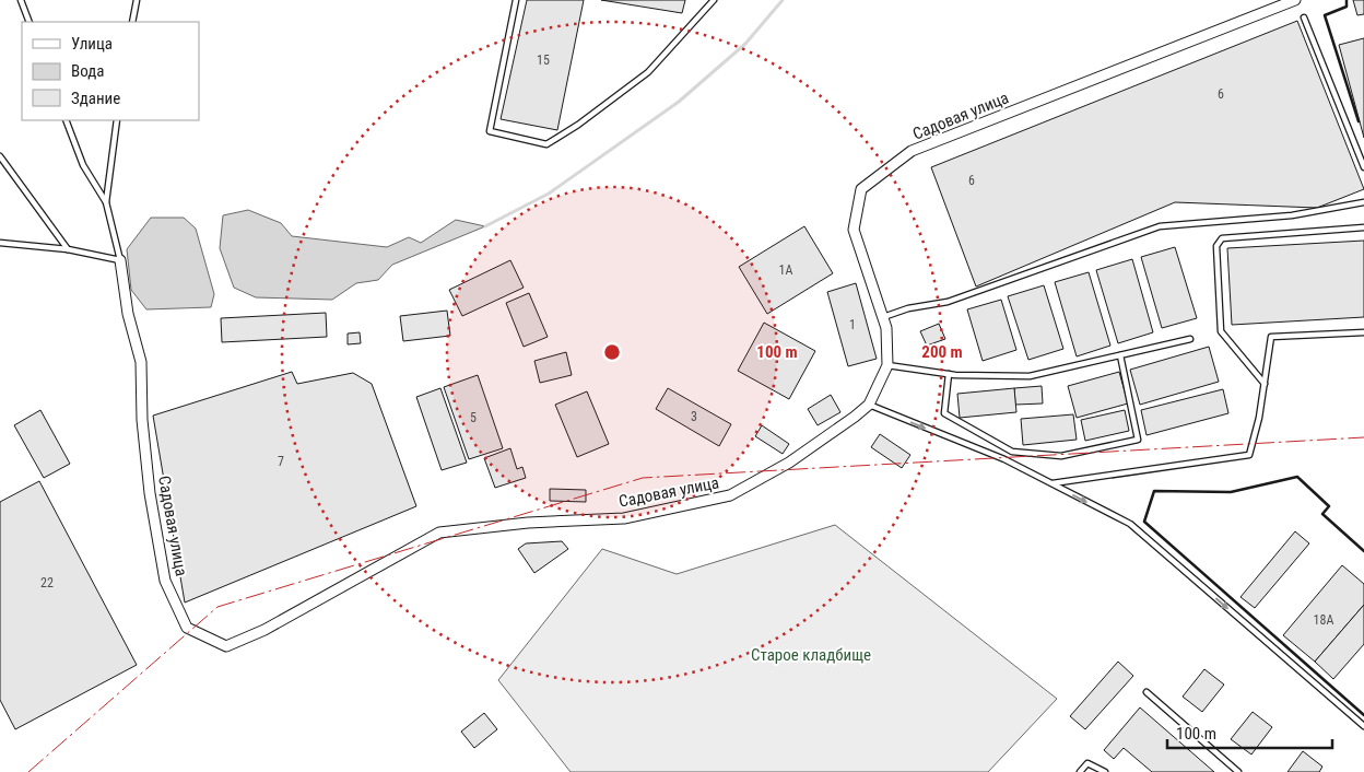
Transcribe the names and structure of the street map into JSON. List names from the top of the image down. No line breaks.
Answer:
{"streets":{"street":["Садовая улица"]},"parks":["Старое кладбище"],"house_numbers":["15","6","6","1А","1","3","5","7","22","18А"],"legend":["Улица","Вода","Здание"],"scale_bar":"100 m","rings":["100 m","200 m"]}
